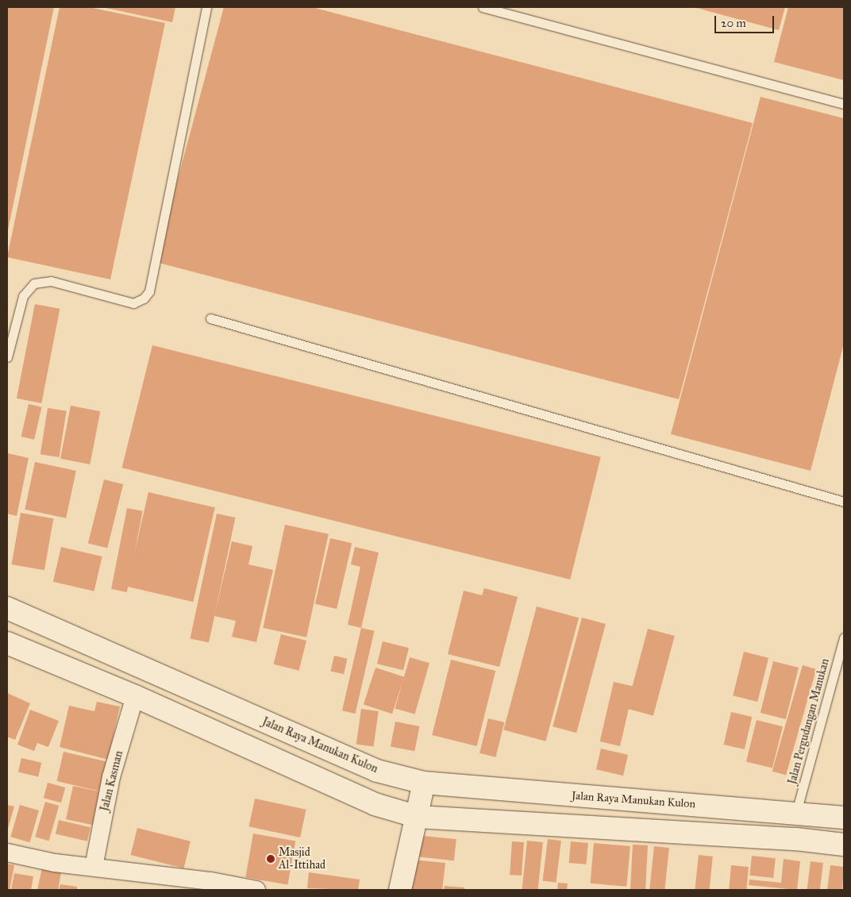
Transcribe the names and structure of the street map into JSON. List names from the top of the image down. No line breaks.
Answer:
{"streets":{"main road":["Jalan Raya Manukan Kulon"],"street":["Jalan Kasman"],"lane":["Jalan Pergudangan Manukan"]},"crossings":[["Jalan Pergudangan Manukan","Jalan Raya Manukan Kulon"]],"places":["Masjid Al-Ittihad"],"scale_bar":"20 m"}
